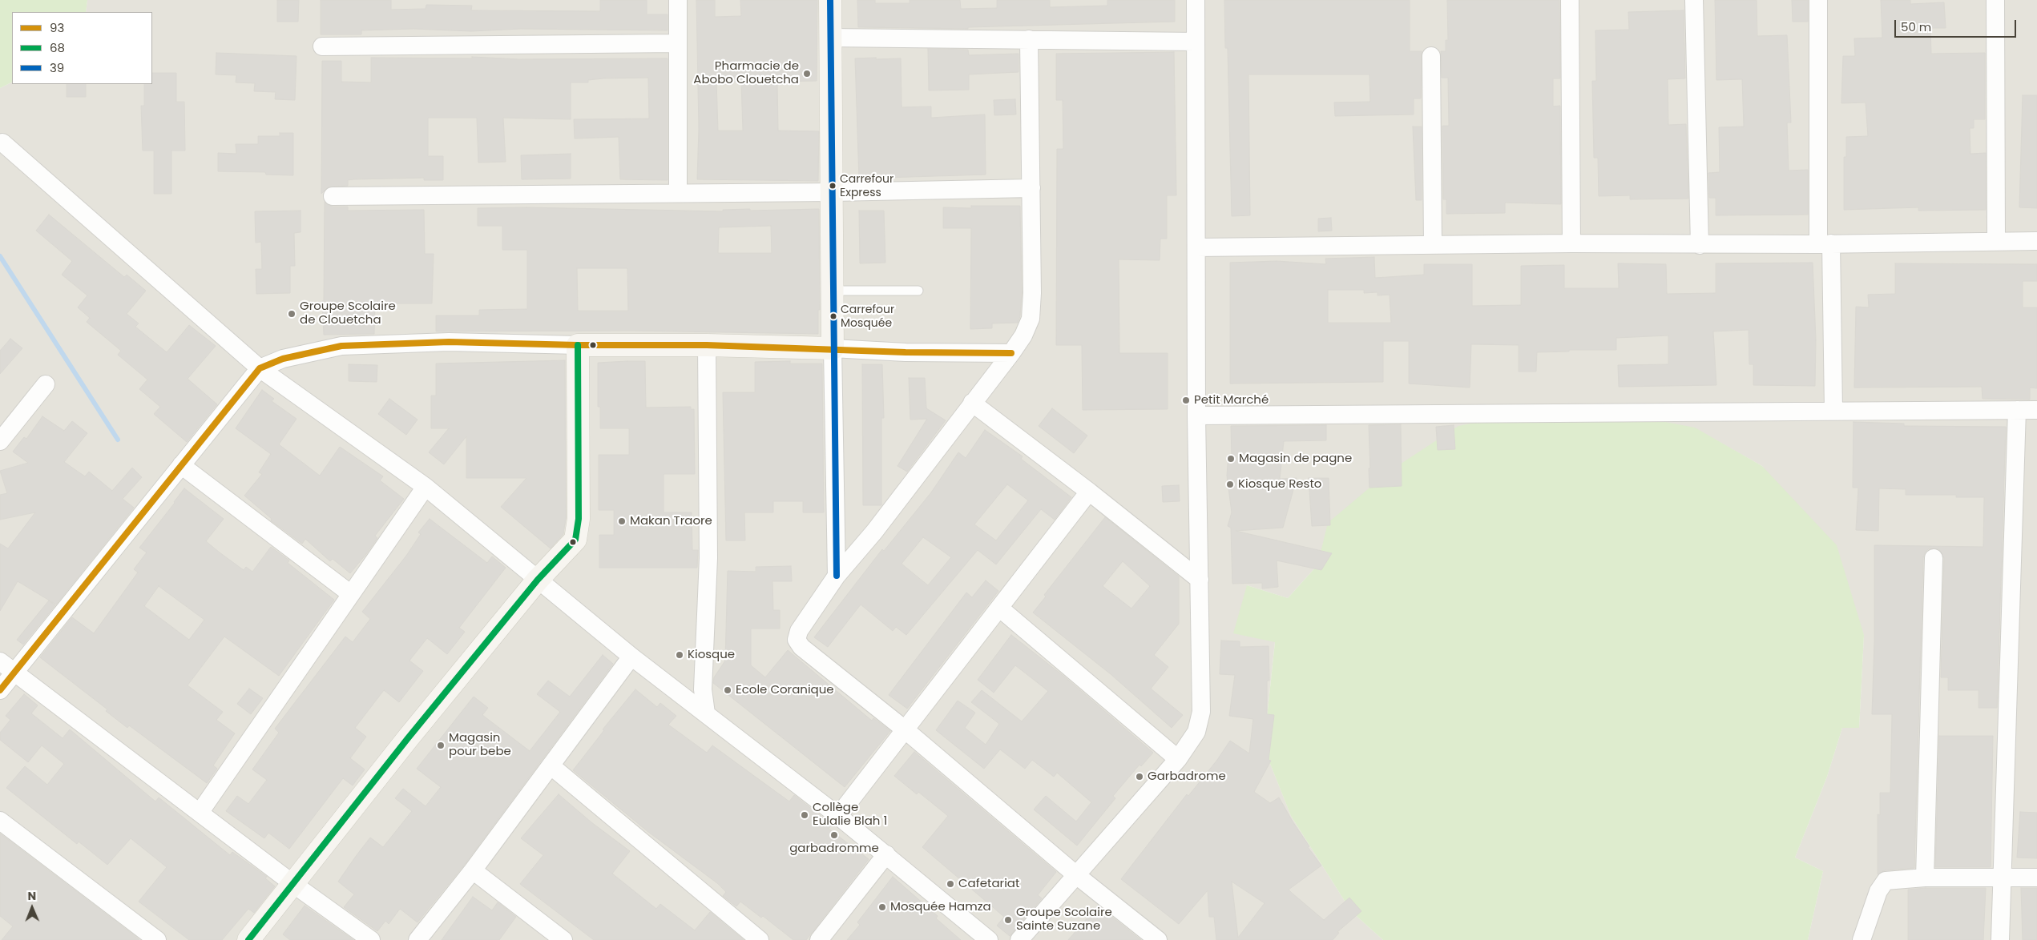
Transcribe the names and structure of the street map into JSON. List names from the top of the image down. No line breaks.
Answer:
{"places":["Pharmacie de Abobo Clouetcha","Carrefour Express","Groupe Scolaire de Clouetcha","Carrefour Mosquée","Petit Marché","Magasin de pagne","Kiosque Resto","Makan Traore","Kiosque","Ecole Coranique","Magasin pour bebe","Garbadrome","Collège Eulalie Blah 1","garbadromme","Cafetariat","Mosquée Hamza","Groupe Scolaire Sainte Suzane"],"lines":["transit line 39","transit line 93","transit line 68"],"legend":["93","68","39"],"scale_bar":"50 m","north":"top"}
